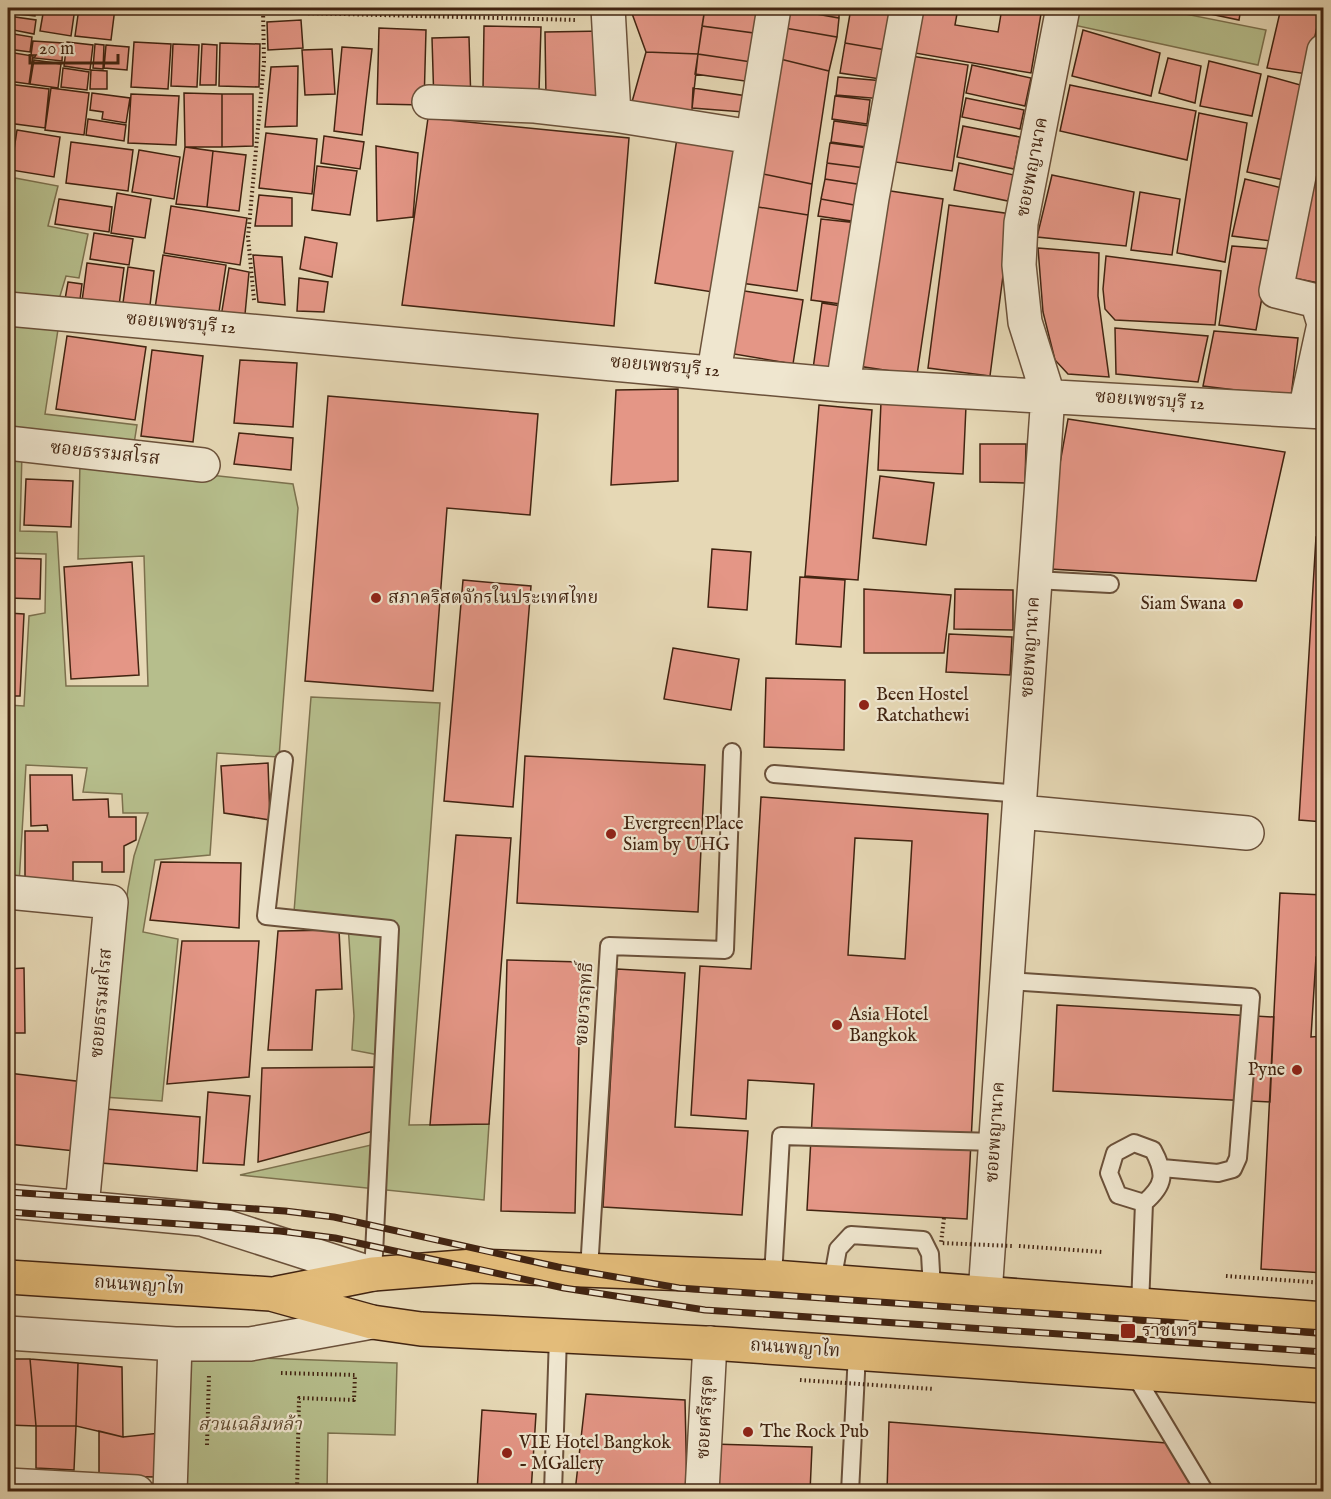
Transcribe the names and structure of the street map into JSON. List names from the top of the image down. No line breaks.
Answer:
{"streets":{"main road":["ถนนพญาไท"],"street":["ซอยพญานาค","ซอยเพชรบุรี 12","ซอยธรรมสโรส","ซอยศรีสุรุต"],"lane":["ซอยวรฤทธิ์"]},"crossings":[["ซอยพญานาค","ซอยเพชรบุรี 12"],["ซอยพญานาค","ถนนพญาไท"],["ซอยวรฤทธิ์","ถนนพญาไท"],["ถนนพญาไท","ซอยศรีสุรุต"]],"parks":["สวนเฉลิมหล้า"],"places":{"other":["สภาคริสตจักรในประเทศไทย","Siam Swana","Been Hostel Ratchathewi","Evergreen Place Siam by UHG","Asia Hotel Bangkok","Pyne","The Rock Pub","VIE Hotel Bangkok - MGallery"],"transit":["ราชเทวี"]},"scale_bar":"20 m"}
